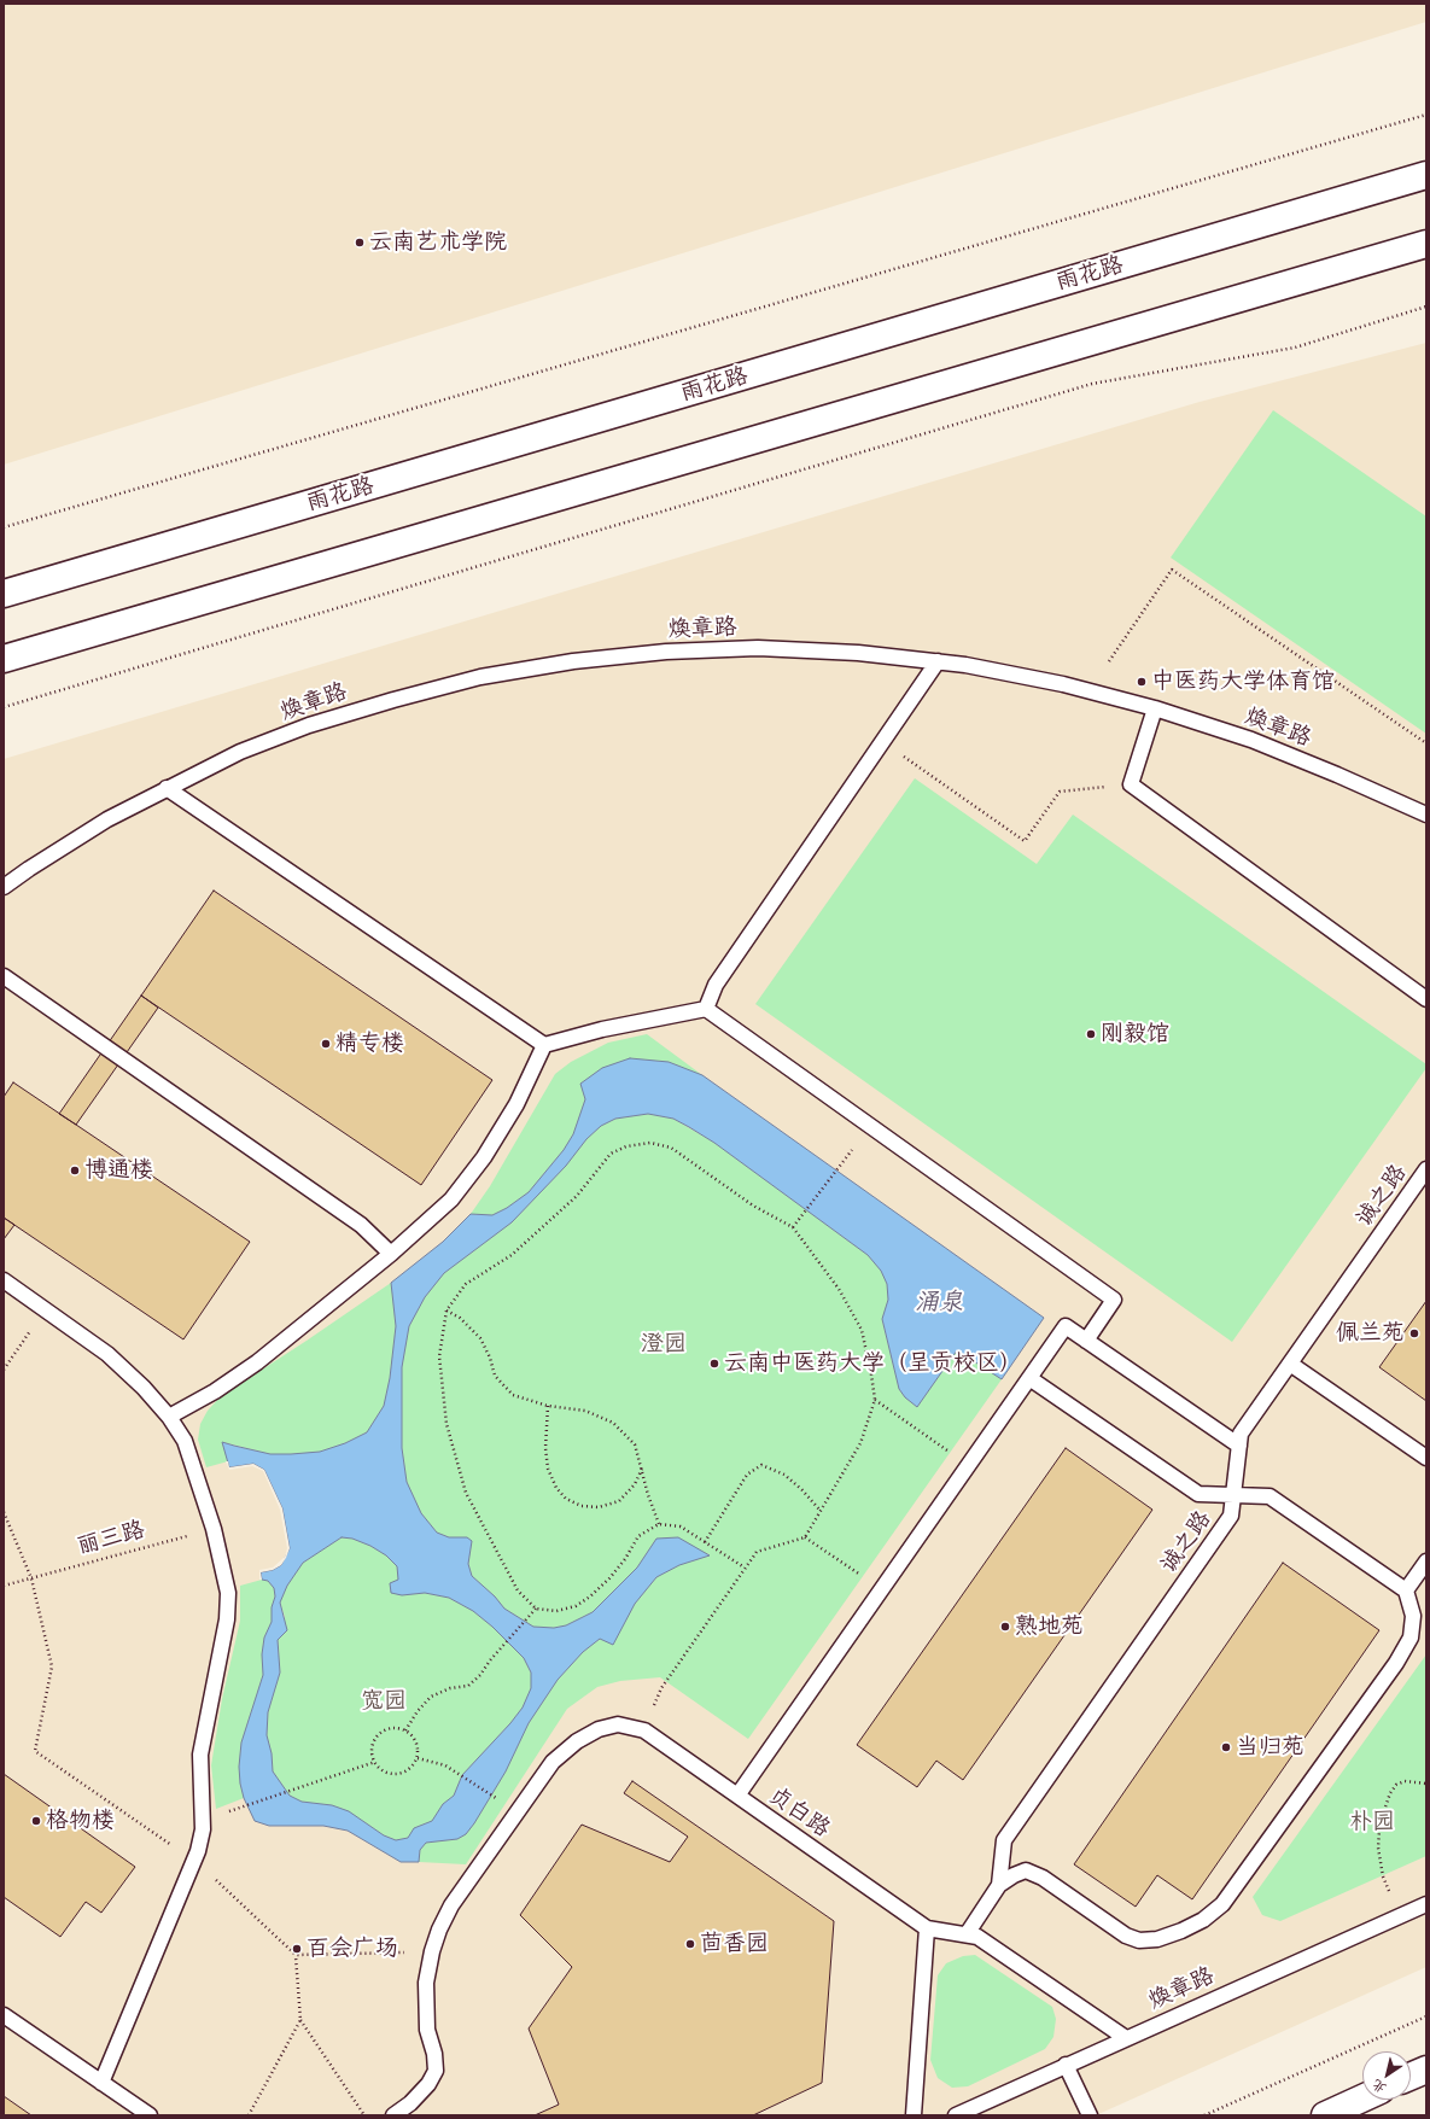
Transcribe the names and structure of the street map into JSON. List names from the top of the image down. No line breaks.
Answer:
{"streets":{"street":["雨花路"],"lane":["焕章路","诚之路","贞白路"],"path":["丽三路"]},"crossings":[["焕章路","贞白路"],["诚之路","贞白路"]],"water":["涌泉"],"parks":["澄园","宽园","朴园"],"places":["云南艺术学院","中医药大学体育馆","刚毅馆","精专楼","博通楼","佩兰苑","云南中医药大学（呈贡校区）","熟地苑","当归苑","格物楼","茴香园","百会广场"],"north":"bottom left"}
